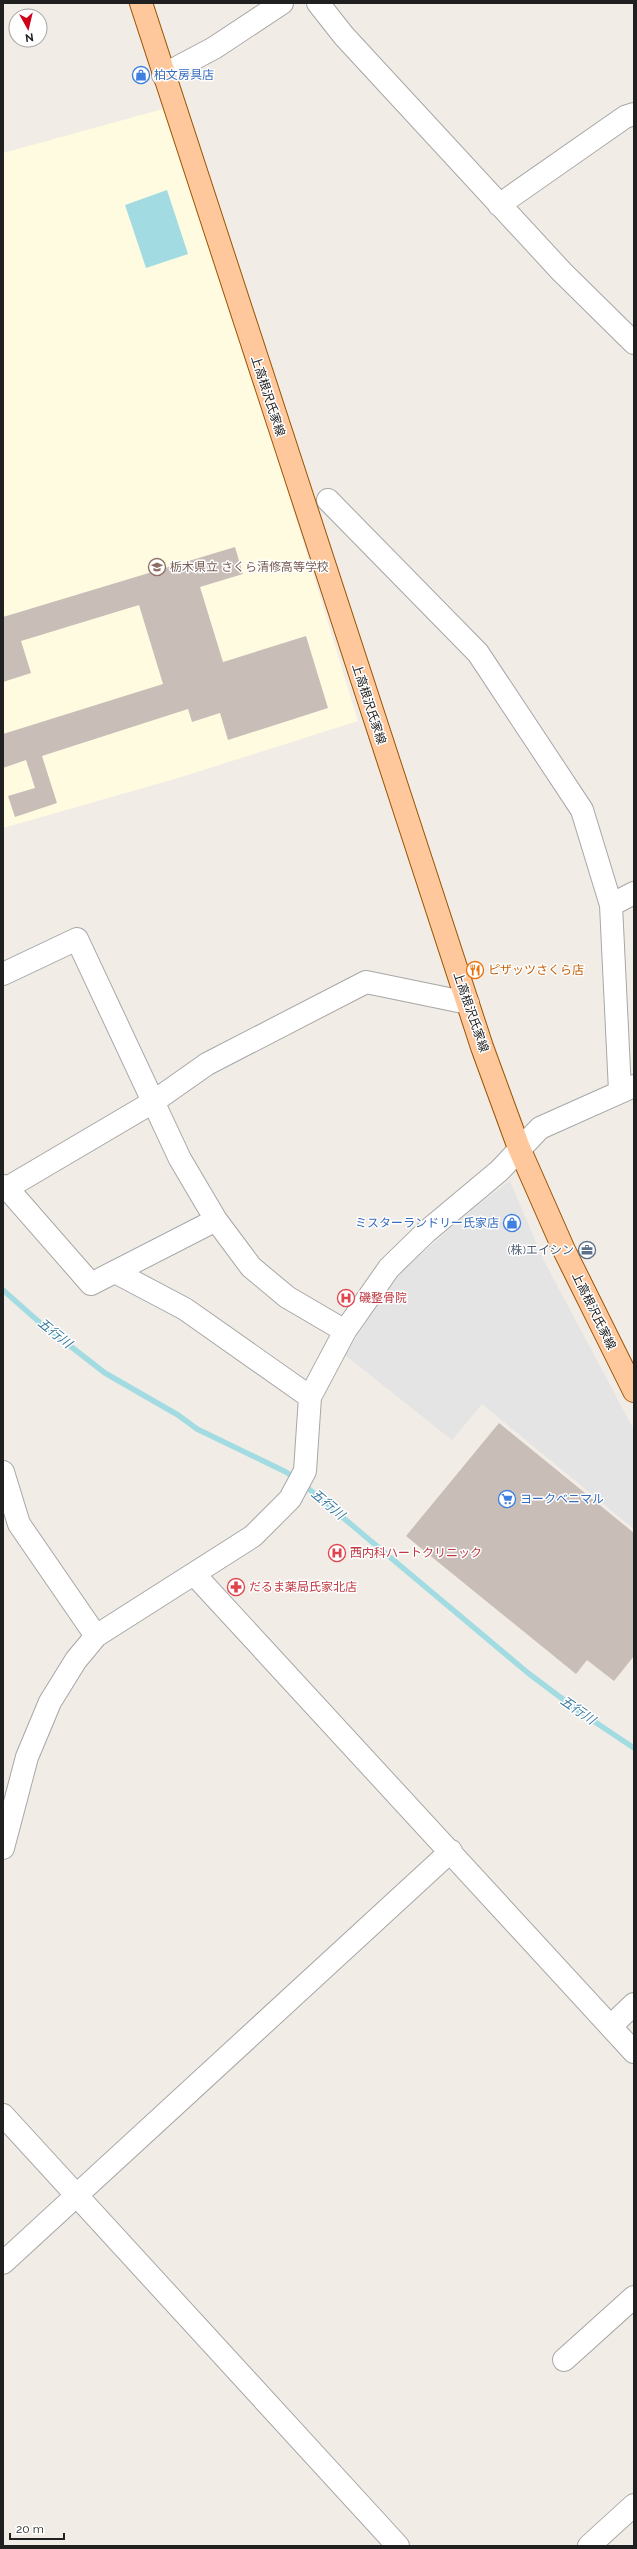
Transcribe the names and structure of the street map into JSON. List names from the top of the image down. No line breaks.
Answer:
{"streets":{"main road":["上高根沢氏家線"]},"water":["五行川"],"places":{"shop":["柏文房具店","ミスターランドリー氏家店"],"school or university":["栃木県立 さくら清修高等学校"],"restaurant":["ピザッツさくら店"],"office":["(株)エイシン"],"hospital":["磯整骨院","西内科ハートクリニック"],"supermarket":["ヨークベニマル"],"pharmacy":["だるま薬局氏家北店"]},"scale_bar":"20 m","north":"bottom"}
